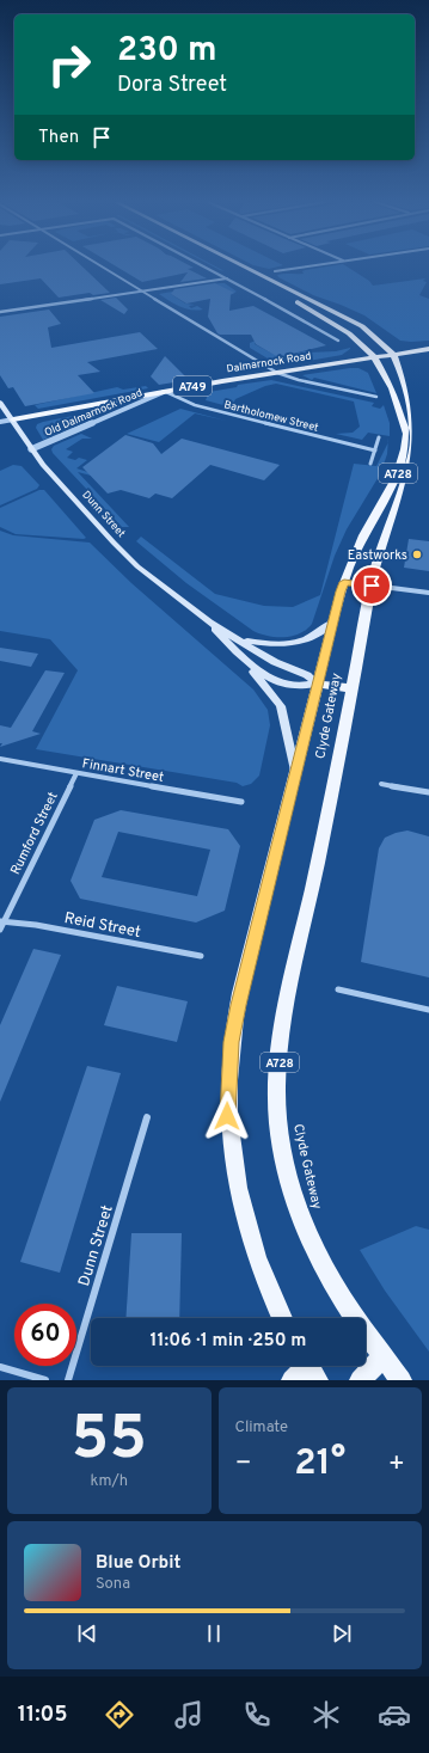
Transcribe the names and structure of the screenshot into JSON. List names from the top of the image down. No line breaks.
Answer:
{"streets":{"main road":["Dalmarnock Road","A749","A728","Dunn Street","Clyde Gateway"],"street":["Old Dalmarnock Road","Bartholomew Street","Finnart Street","Rumford Street","Reid Street"]},"crossings":[["Dalmarnock Road","Old Dalmarnock Road"],["Dalmarnock Road","Bartholomew Street"],["Dalmarnock Road","Dunn Street"],["Dalmarnock Road","Clyde Gateway"],["Old Dalmarnock Road","Bartholomew Street"],["Old Dalmarnock Road","Dunn Street"],["Dunn Street","Clyde Gateway"],["Finnart Street","Rumford Street"],["Rumford Street","Reid Street"]],"places":["Eastworks"],"page":{"turn":["230 m","Dora Street"],"then":"Then","limit":"60","trip":"11:06 · 1 min · 250 m","tile":[["55","km/h"],"Climate"],"heat":["−","21°","+"],"song":["Blue Orbit","Sona"],"tabs":"11:05"}}
